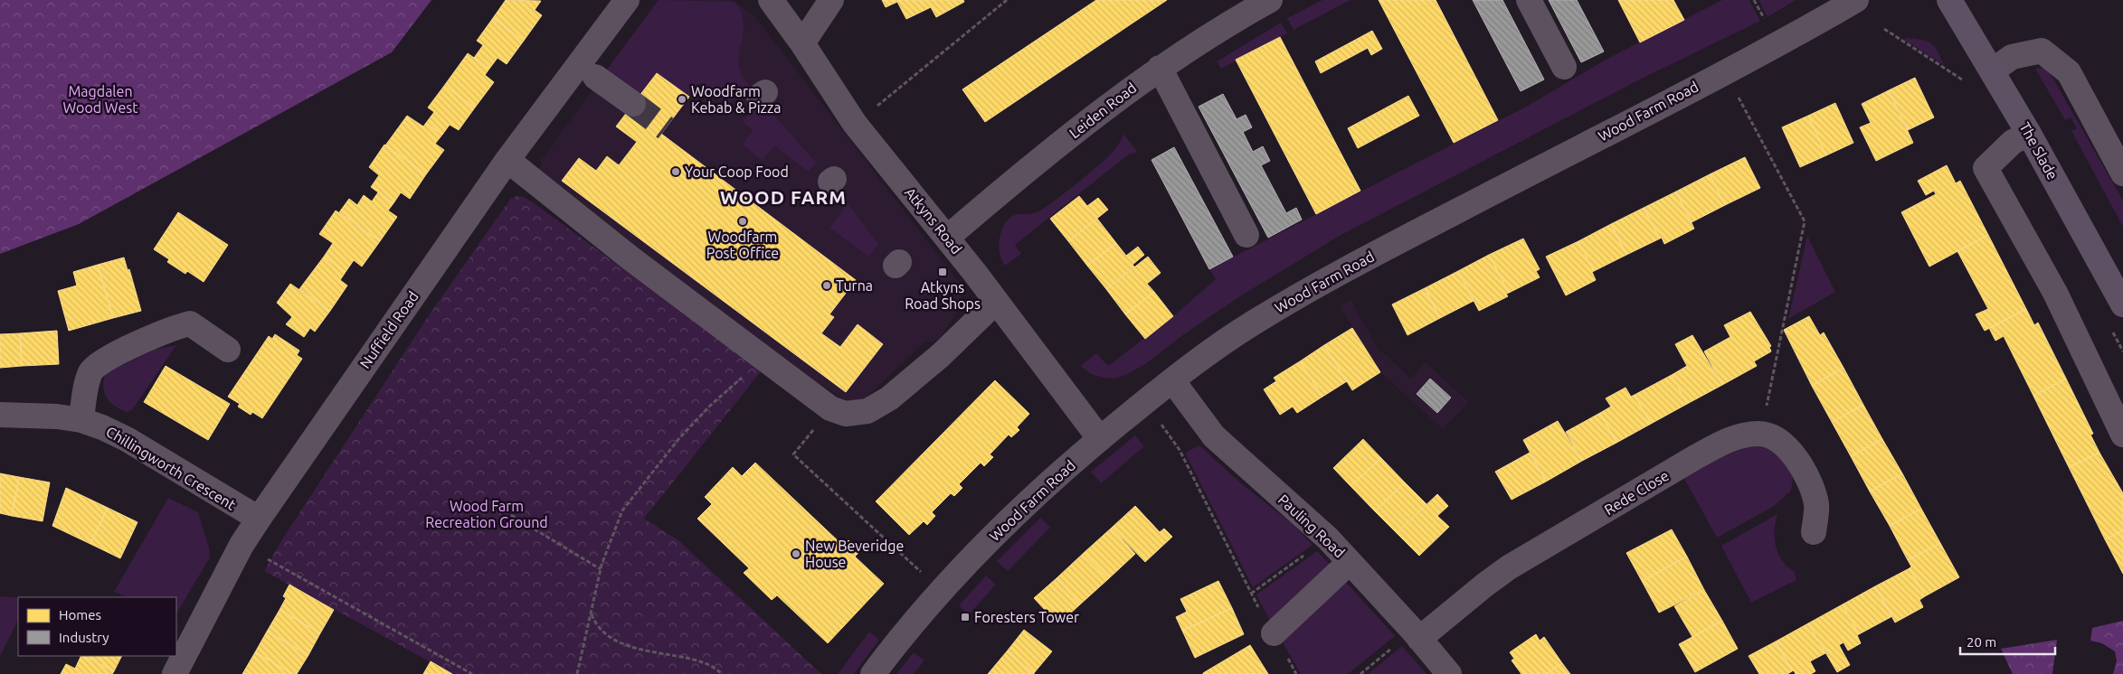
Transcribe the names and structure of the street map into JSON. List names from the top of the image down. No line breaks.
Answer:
{"streets":{"main road":["The Slade"],"street":["Leiden Road","Wood Farm Road","Atkyns Road","Nuffield Road","Chillingworth Crescent","Rede Close","Pauling Road"]},"crossings":[["Leiden Road","Atkyns Road"],["Wood Farm Road","Atkyns Road"],["Wood Farm Road","Pauling Road"],["Nuffield Road","Chillingworth Crescent"],["Rede Close","Pauling Road"]],"districts":["WOOD FARM"],"parks":["Magdalen Wood West","Wood Farm Recreation Ground"],"places":{"other":["Woodfarm Kebab & Pizza","Your Coop Food","Woodfarm Post Office","Turna","New Beveridge House"],"transit":["Atkyns Road Shops","Foresters Tower"]},"legend":["Homes","Industry"],"scale_bar":"20 m"}
